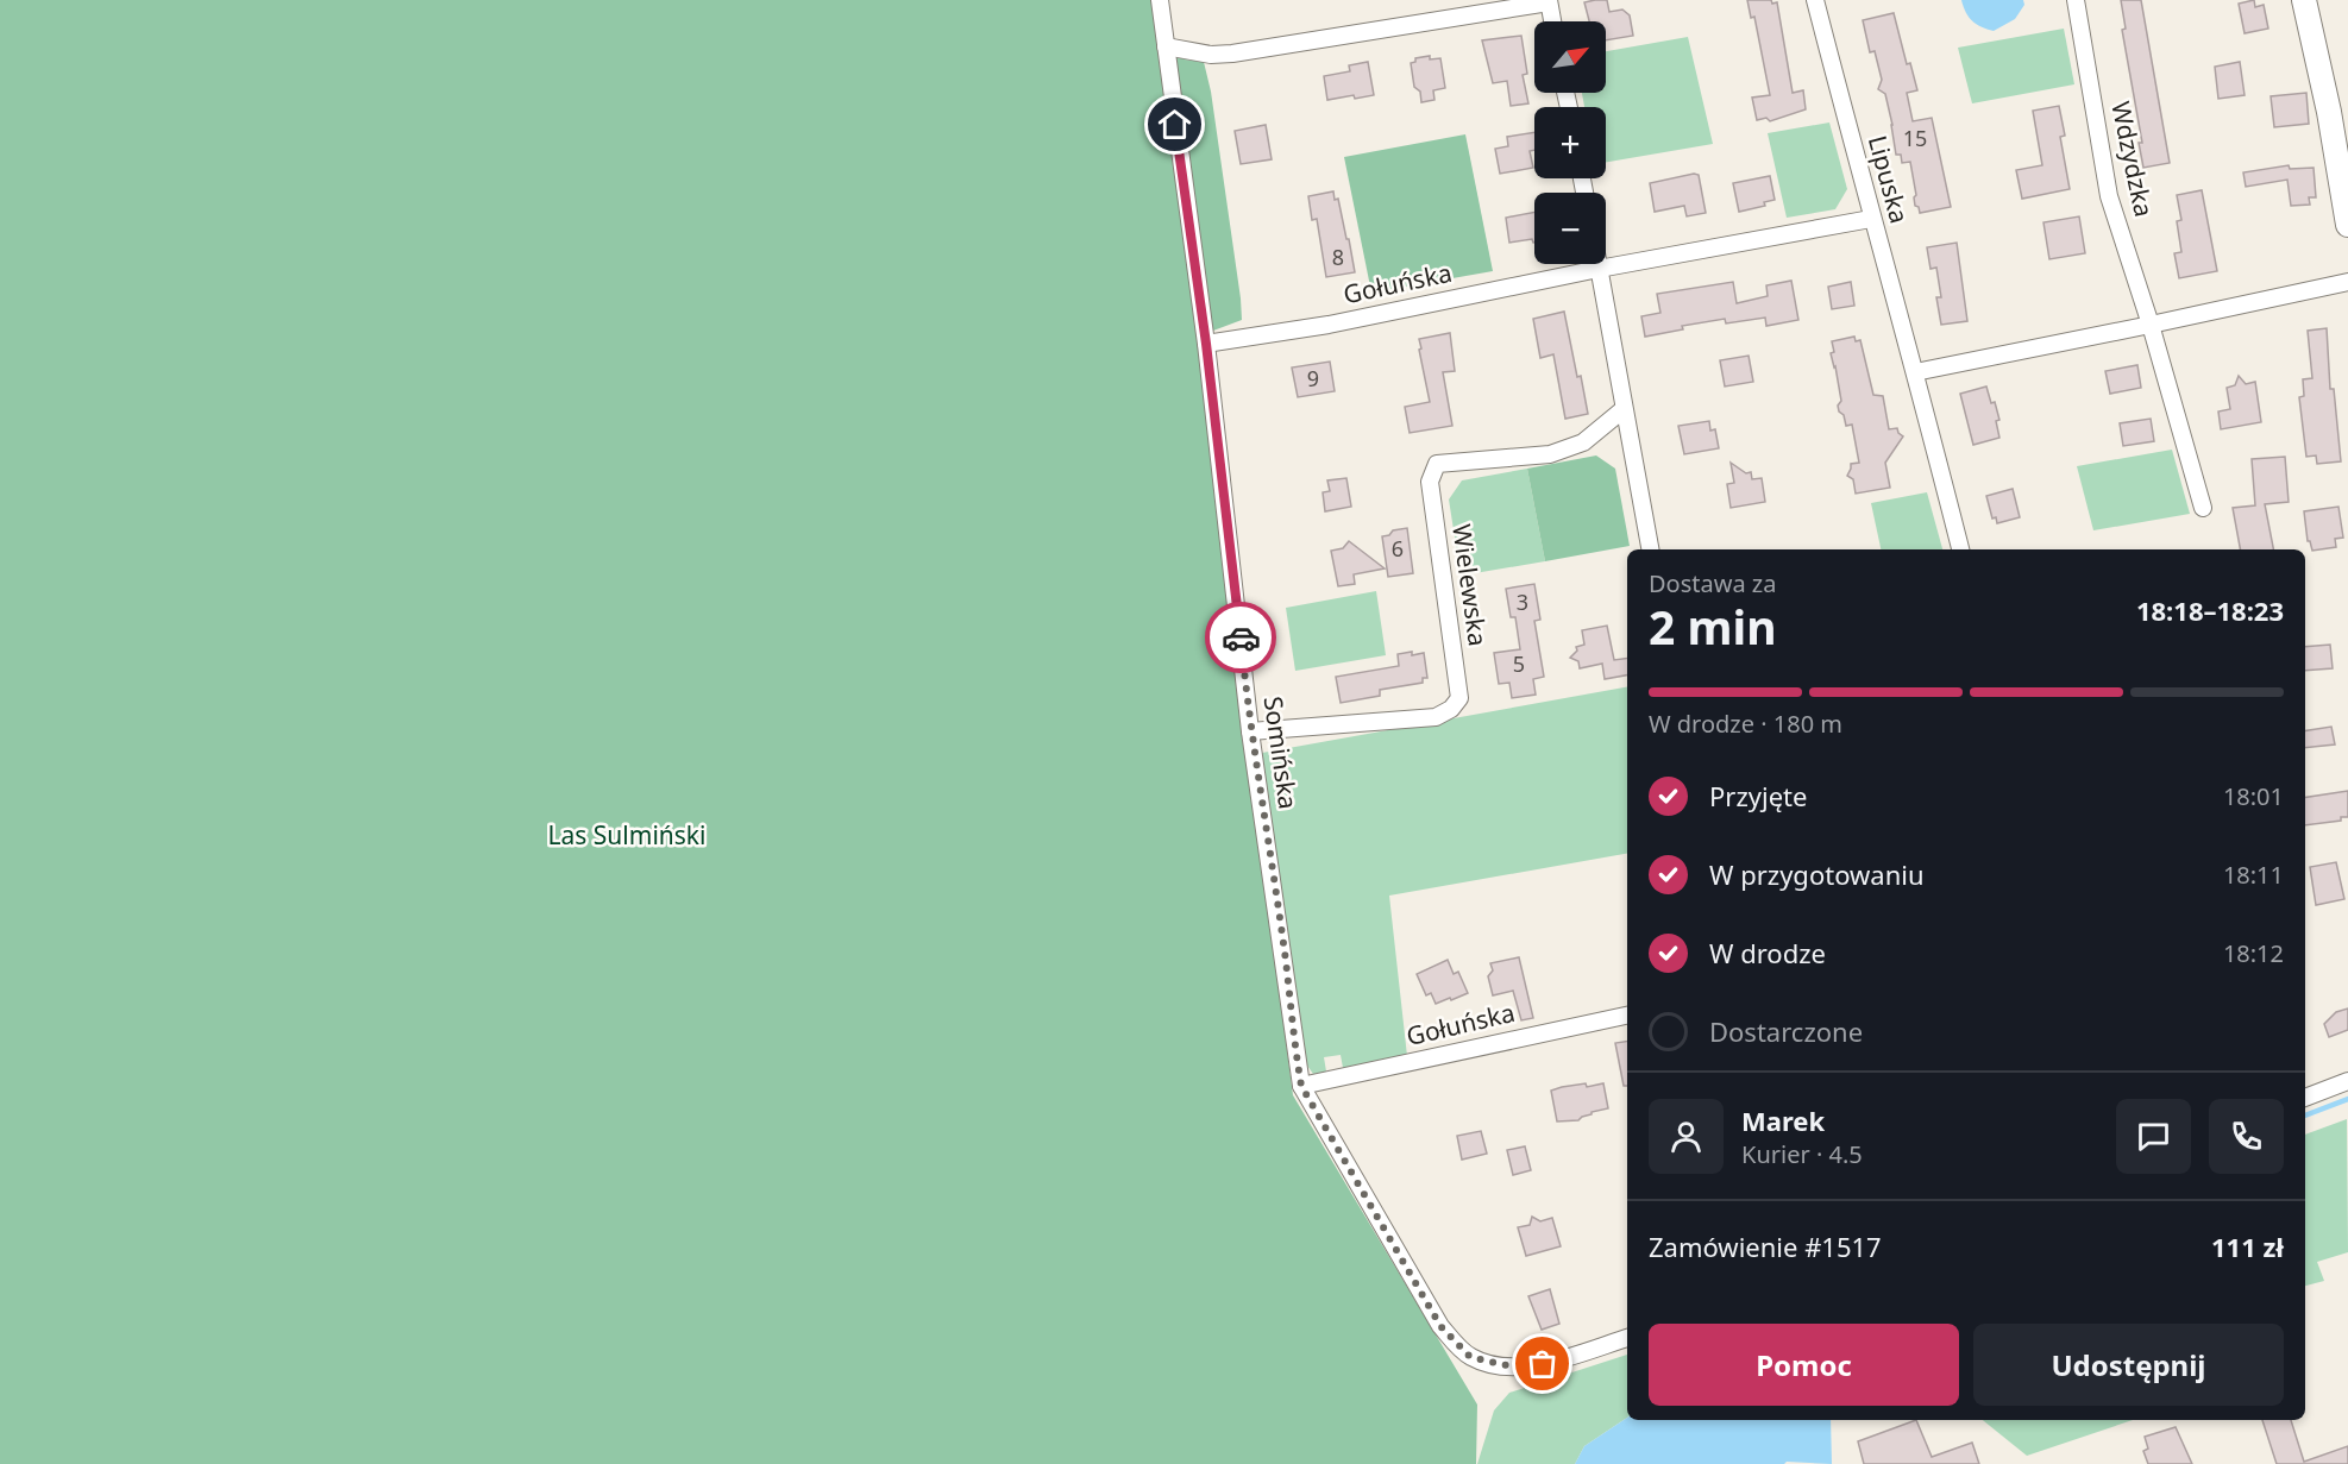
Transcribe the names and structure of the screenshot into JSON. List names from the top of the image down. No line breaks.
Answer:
{"streets":{"street":["Wdzydzka","Lipuska","Gołuńska","Wielewska","Somińska"]},"crossings":[["Lipuska","Gołuńska"],["Gołuńska","Somińska"],["Wielewska","Somińska"]],"parks":["Las Sulmiński"],"house_numbers":["15","8","9","6","3","5"],"north":"top right","page":{"map_buttons":["+","−"],"heading":["2 min","Dostawa za","18:18–18:23"],"panel":["Marek","Kurier · 4.5","Zamówienie #1517","111 zł"],"bar":"W drodze · 180 m","list":[["Przyjęte","18:01"],["W przygotowaniu","18:11"],["W drodze","18:12"],"Dostarczone"],"buttons":["Pomoc","Udostępnij"]}}
